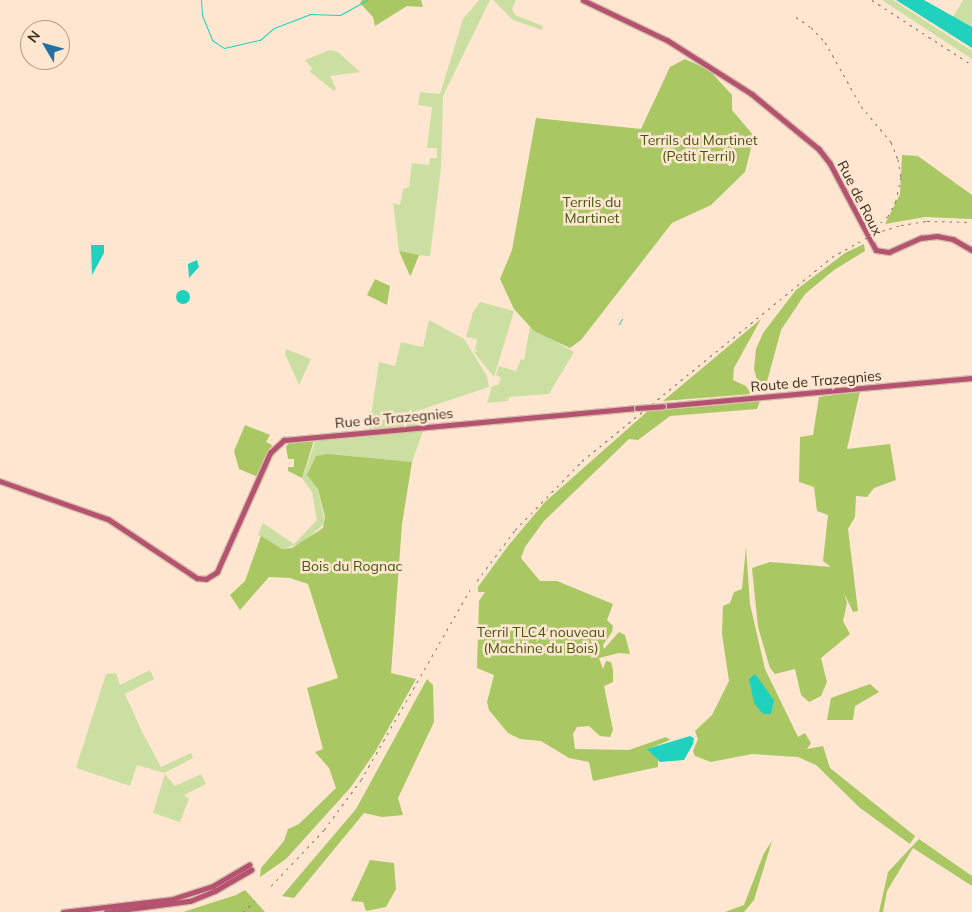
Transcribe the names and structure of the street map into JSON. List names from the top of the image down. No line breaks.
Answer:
{"streets":{"main road":["Rue de Roux","Route de Trazegnies","Rue de Trazegnies"]},"crossings":[["Route de Trazegnies","Rue de Trazegnies"]],"parks":["Terrils du Martinet (Petit Terril)","Terrils du Martinet","Bois du Rognac","Terril TLC4 nouveau (Machine du Bois)"],"north":"top left"}
